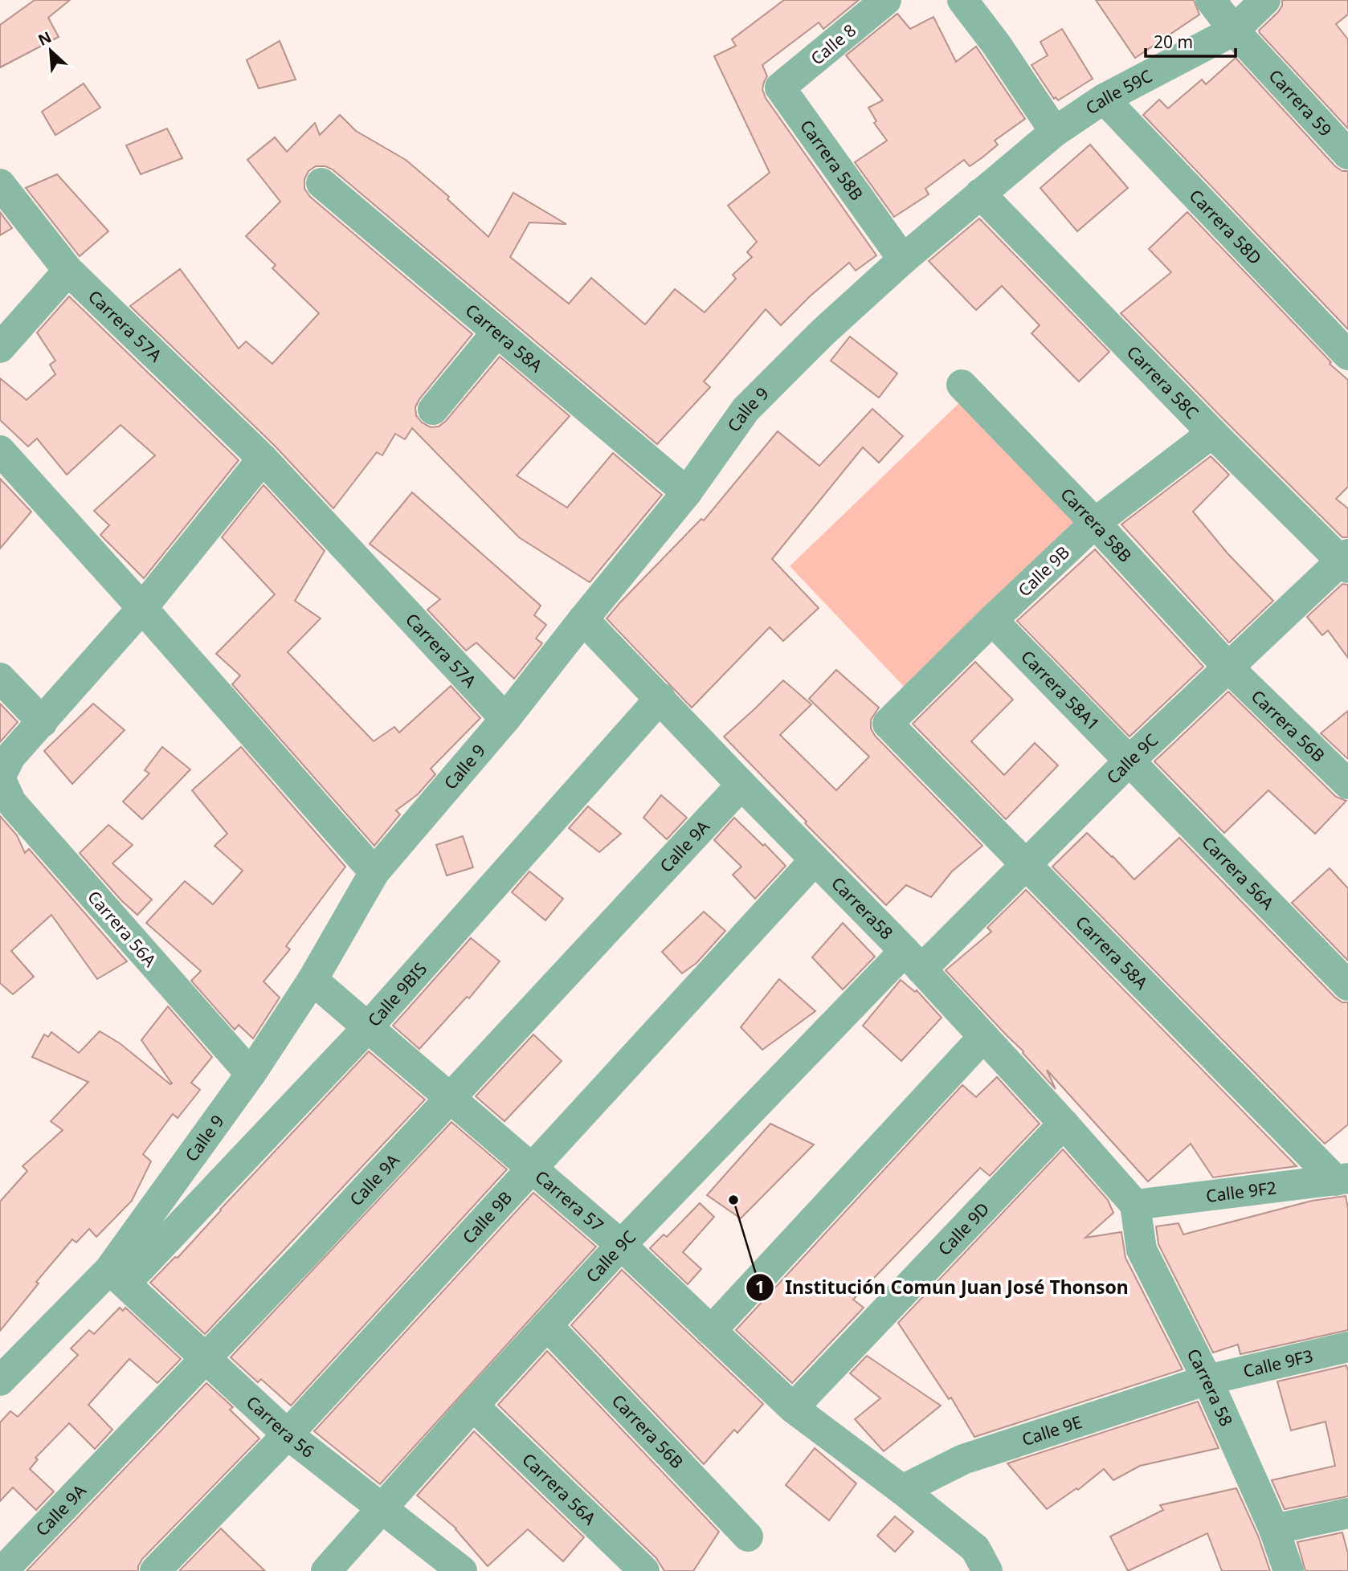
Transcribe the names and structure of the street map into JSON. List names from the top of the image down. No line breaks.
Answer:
{"streets":{"street":["Calle 8","Calle 59C","Carrera 59","Carrera 58B","Carrera 58D","Carrera 57A","Carrera 58A","Carrera 58C","Calle 9","Calle 9B","Carrera 58A1","Carrera 56B","Calle 9C","Calle 9A","Carrera 56A","Carrera58","Calle 9BIS","Calle 9F2","Carrera 57","Calle 9D","Calle 9F3","Carrera 58","Carrera 56","Calle 9E"]},"crossings":[["Calle 8","Carrera 58B"],["Calle 59C","Carrera 59"],["Calle 59C","Carrera 58D"],["Calle 59C","Carrera 58C"],["Calle 59C","Calle 9"],["Carrera 58B","Calle 9"],["Carrera 58B","Calle 9B"],["Carrera 58B","Carrera 56B"],["Carrera 58B","Calle 9C"],["Carrera 57A","Calle 9"],["Carrera 58A","Calle 9"],["Carrera 58A","Calle 9B"],["Carrera 58A","Calle 9C"],["Carrera 58A","Calle 9F2"],["Carrera 58C","Calle 9"],["Carrera 58C","Calle 9B"],["Carrera 58C","Calle 9C"],["Calle 9","Carrera 56A"],["Calle 9","Carrera58"],["Calle 9","Calle 9BIS"],["Calle 9","Carrera 57"],["Calle 9","Carrera 56"],["Calle 9B","Carrera 58A1"],["Calle 9B","Carrera58"],["Calle 9B","Carrera 57"],["Calle 9B","Carrera 56"],["Carrera 58A1","Calle 9C"],["Carrera 58A1","Carrera 56A"],["Carrera 56B","Calle 9C"],["Calle 9C","Carrera 56A"],["Calle 9C","Carrera58"],["Calle 9C","Carrera 57"],["Calle 9C","Carrera 56"],["Calle 9A","Carrera58"],["Calle 9A","Carrera 57"],["Calle 9A","Carrera 56"],["Carrera58","Calle 9BIS"],["Carrera58","Calle 9F2"],["Carrera58","Calle 9D"],["Carrera58","Carrera 58"],["Calle 9BIS","Carrera 57"],["Calle 9BIS","Carrera 56"],["Calle 9F2","Carrera 58"],["Carrera 57","Calle 9D"],["Carrera 57","Calle 9E"],["Calle 9F3","Carrera 58"],["Calle 9F3","Calle 9E"],["Carrera 58","Calle 9E"]],"places":["Institución Comun Juan José Thonson"],"scale_bar":"20 m","north":"top left"}
